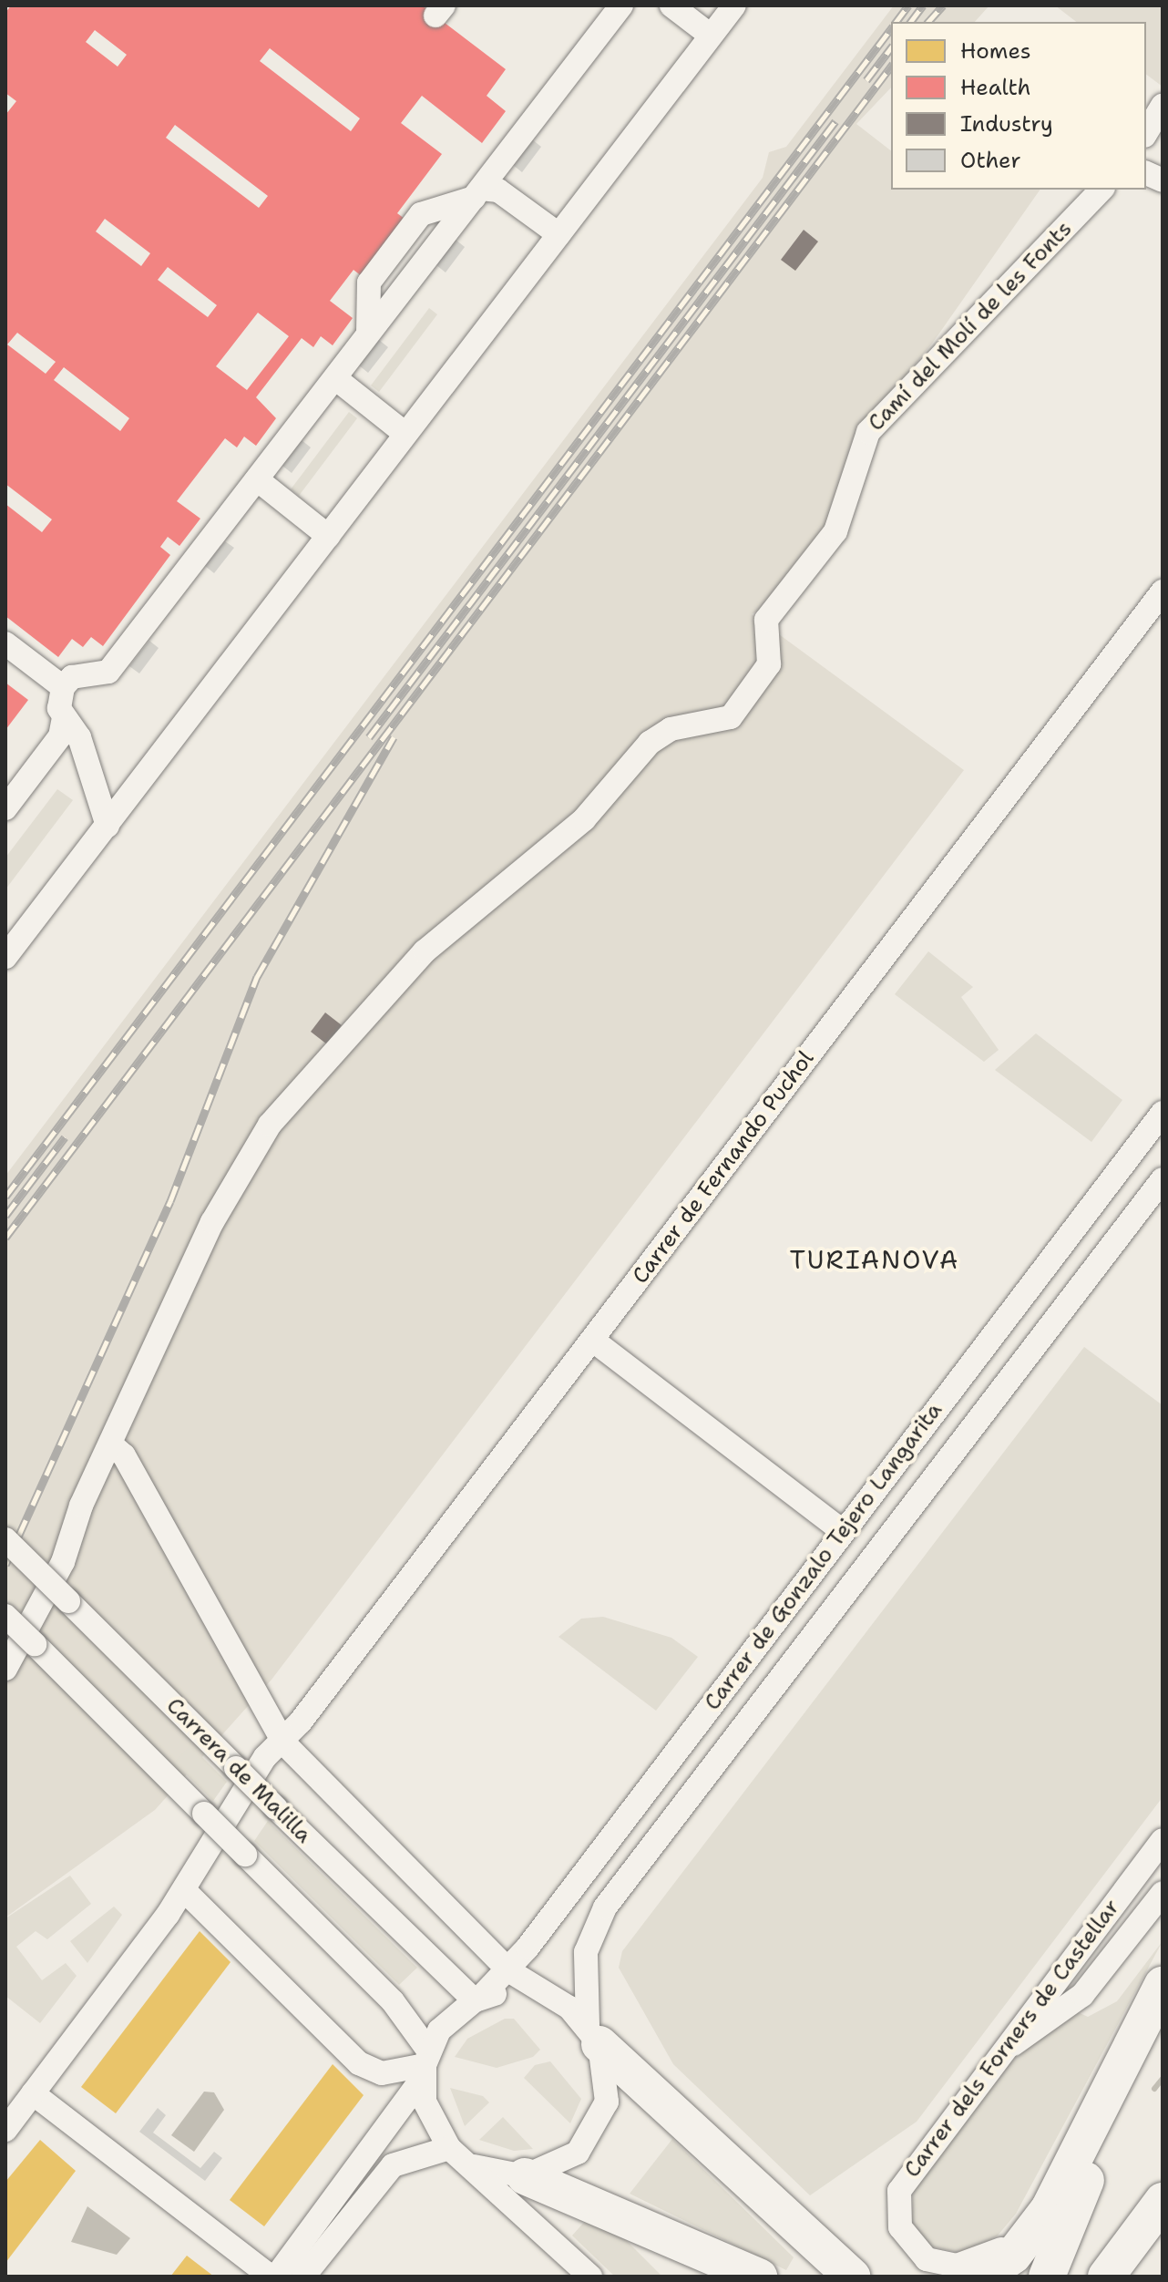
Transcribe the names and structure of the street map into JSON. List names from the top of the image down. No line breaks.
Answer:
{"streets":{"street":["Camí del Molí de les Fonts","Carrer de Fernando Puchol","Carrer de Gonzalo Tejero Langarita","Carrera de Malilla","Carrer dels Forners de Castellar"]},"crossings":[["Carrer de Gonzalo Tejero Langarita","Carrera de Malilla"]],"districts":["TURIANOVA"],"legend":["Homes","Health","Industry","Other"]}
